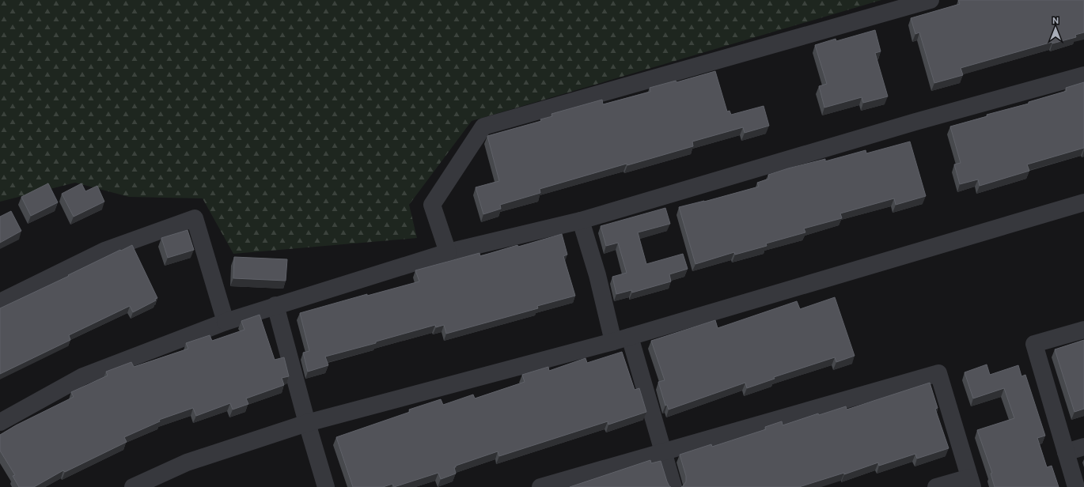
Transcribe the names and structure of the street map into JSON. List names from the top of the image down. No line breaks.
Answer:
{"north":"top"}
